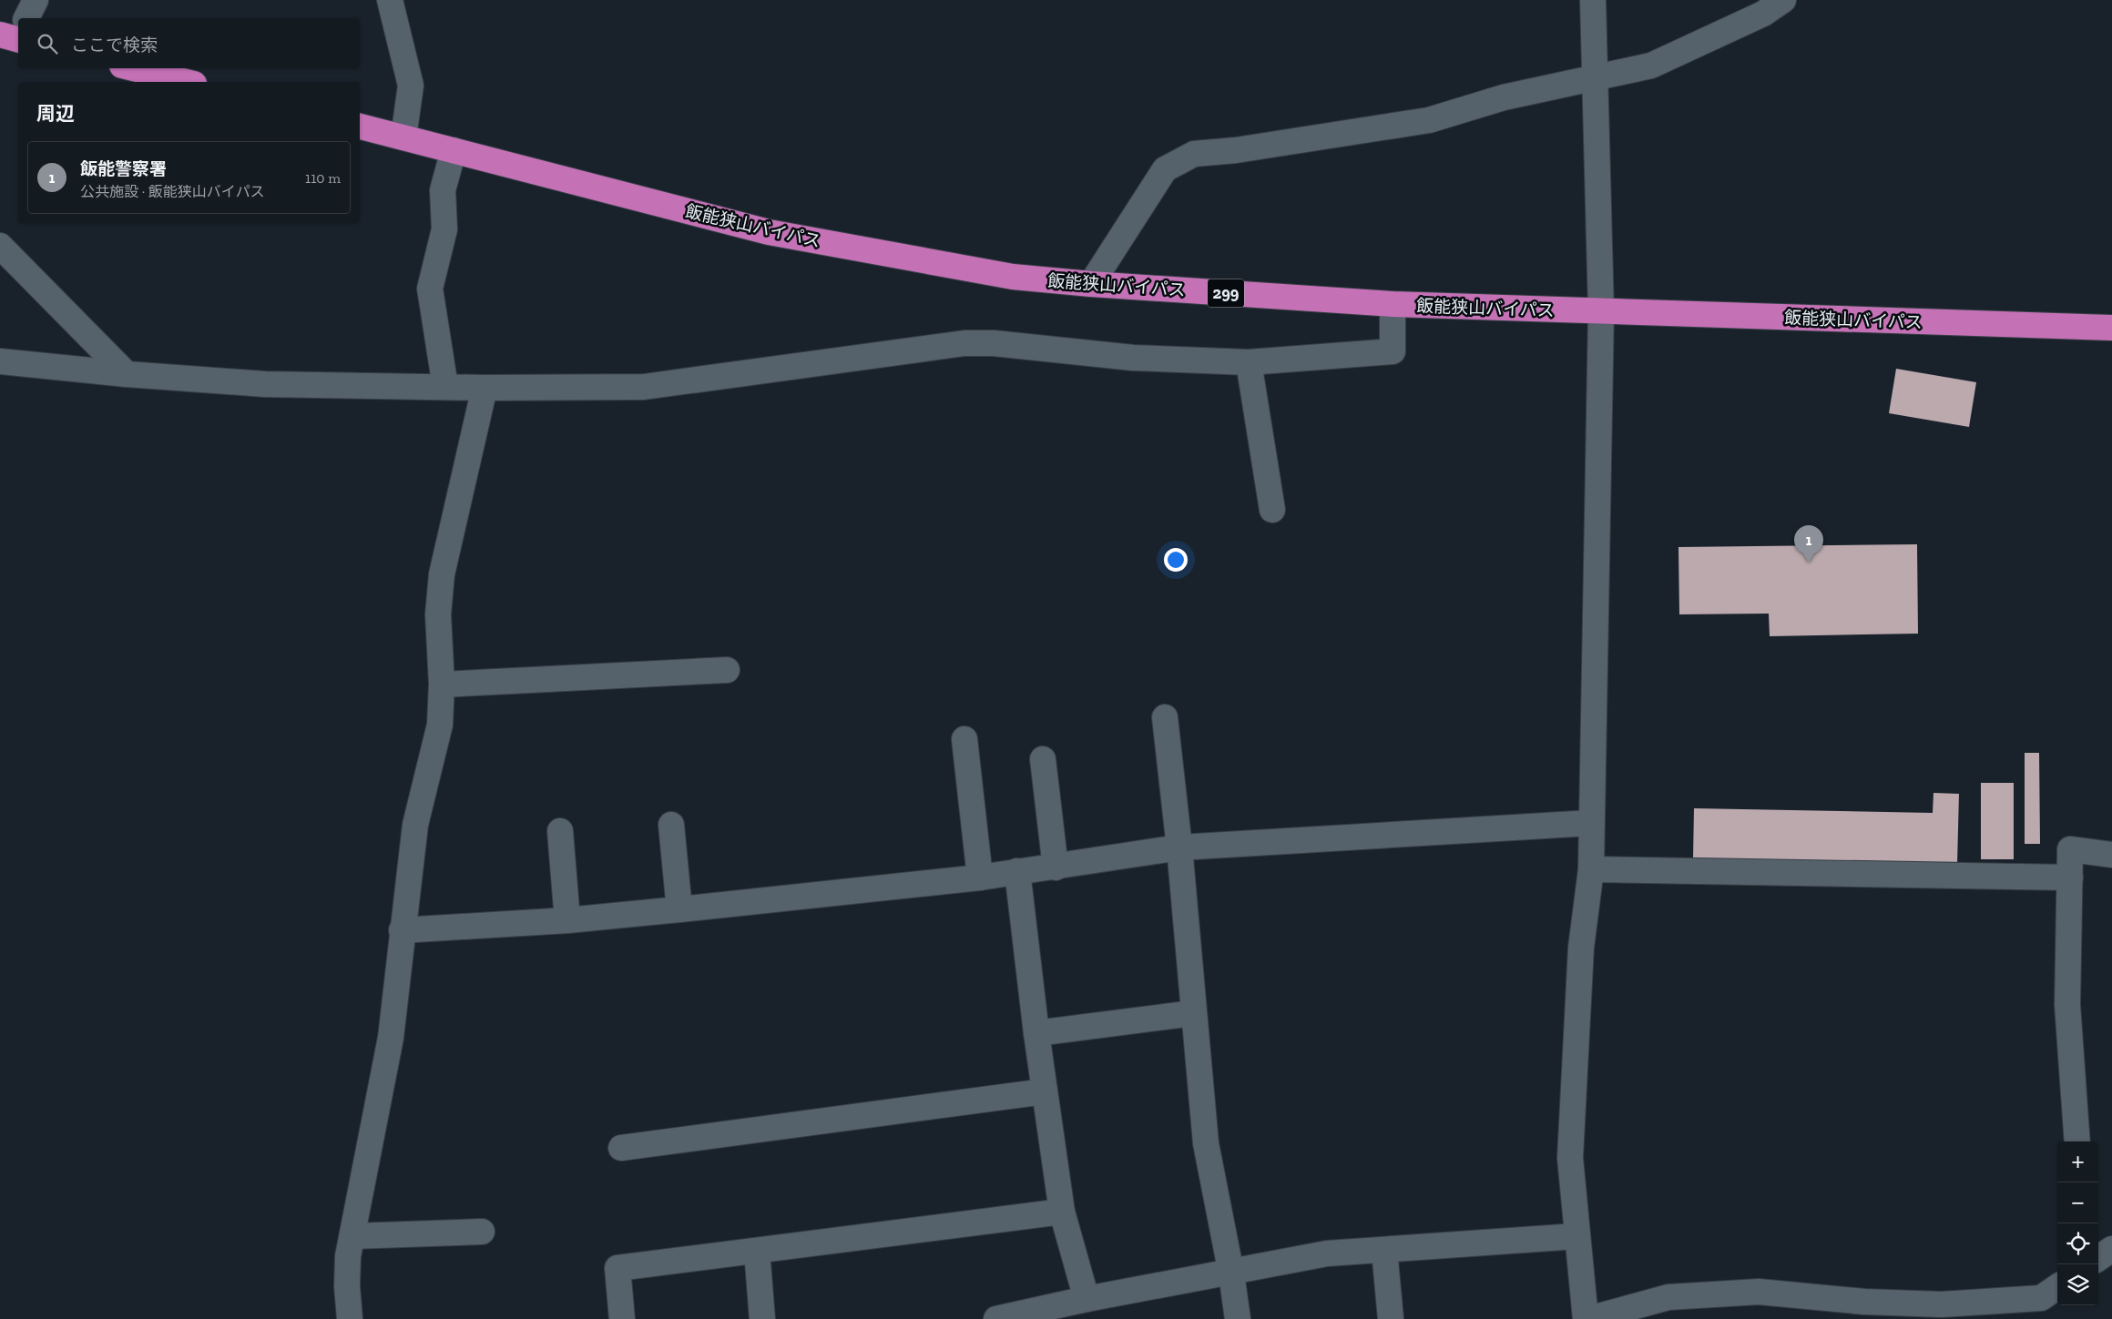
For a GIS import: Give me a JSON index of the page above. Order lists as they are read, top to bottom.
{
  "streets": {
    "highway": ["飯能狭山バイパス", "299"]
  },
  "page": {
    "search": "ここで検索",
    "heading": "周辺",
    "list": [
      {
        "mark": "1",
        "name": "飯能警察署",
        "note": "公共施設 · 飯能狭山バイパス",
        "value": "110 m"
      }
    ],
    "pins": "1",
    "map_buttons": ["+", "−"]
  }
}
